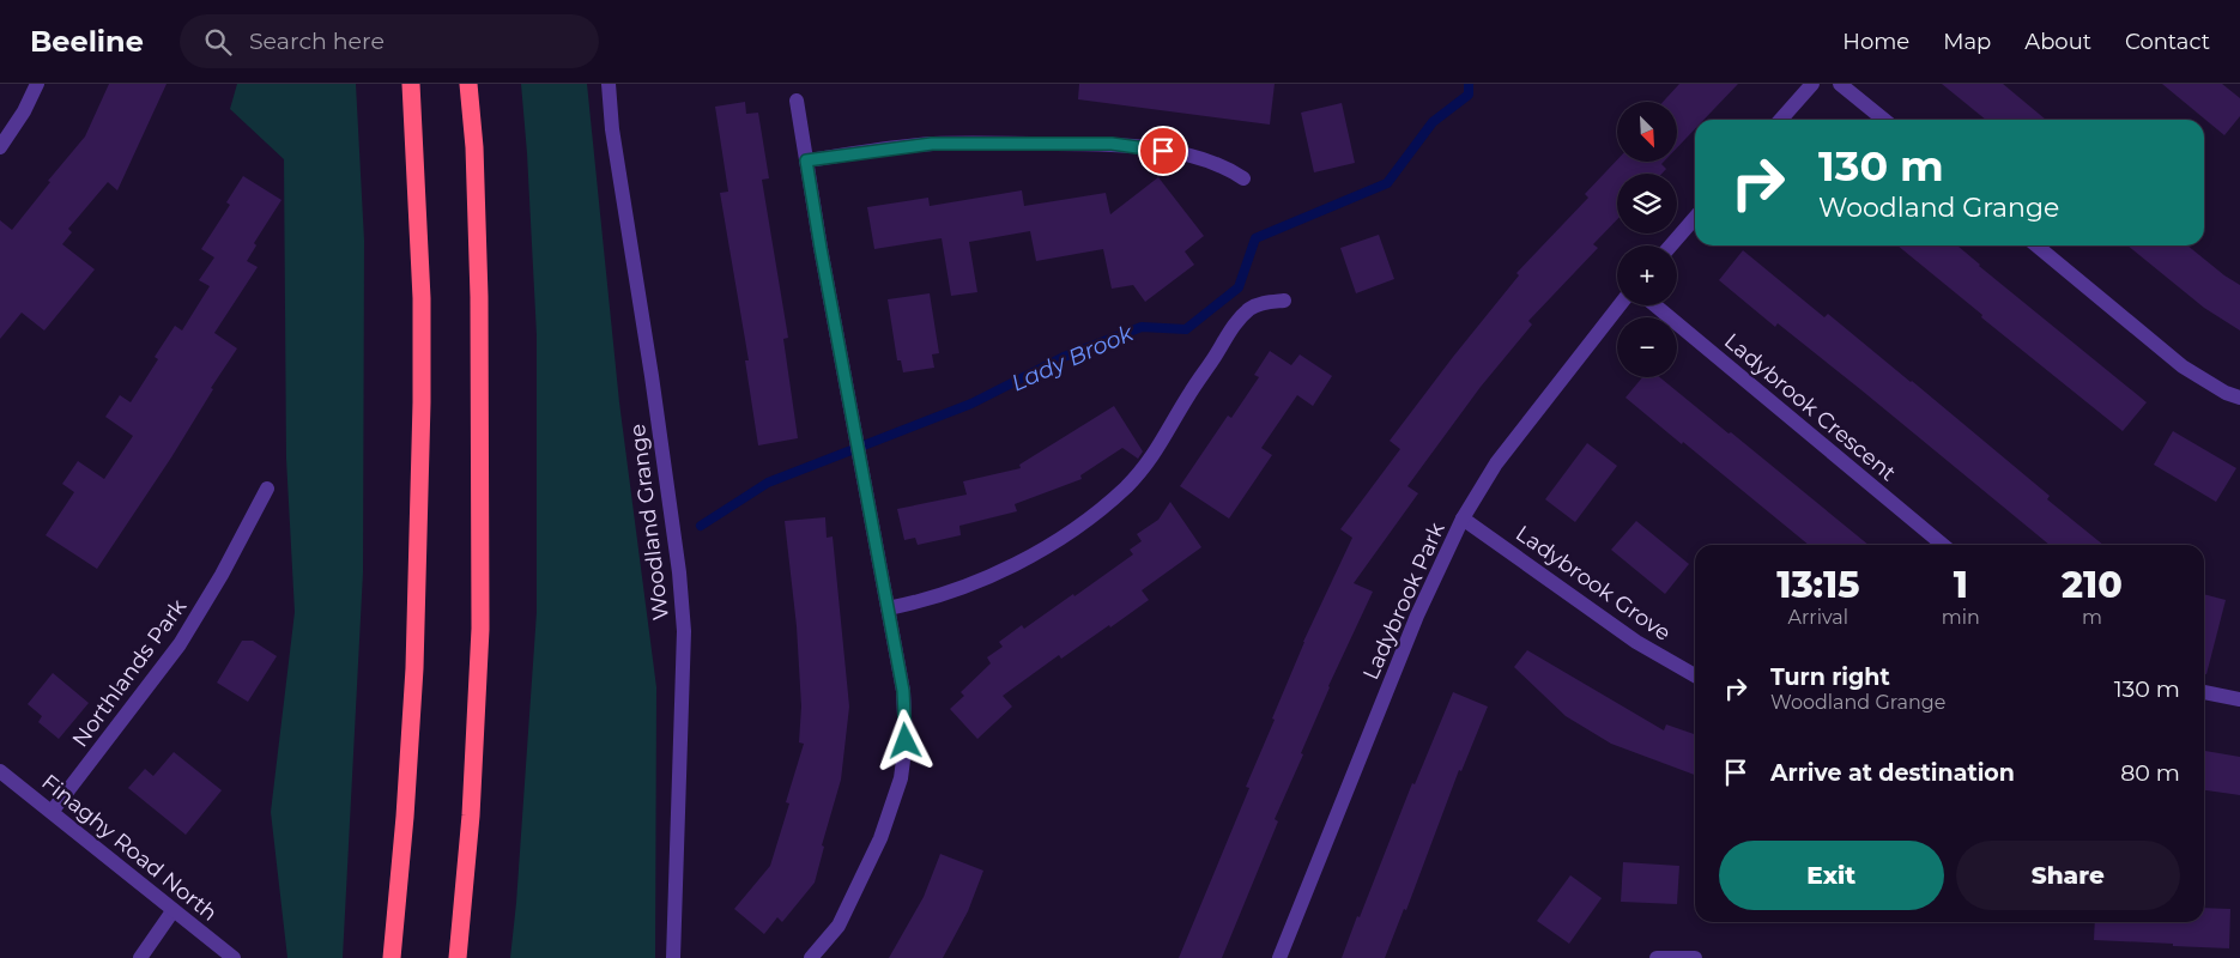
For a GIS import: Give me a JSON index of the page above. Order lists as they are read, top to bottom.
{
  "streets": {
    "street": [
      "Ladybrook Crescent",
      "Woodland Grange",
      "Ladybrook Grove",
      "Ladybrook Park",
      "Northlands Park",
      "Finaghy Road North"
    ]
  },
  "crossings": [
    ["Ladybrook Grove", "Ladybrook Park"],
    ["Northlands Park", "Finaghy Road North"]
  ],
  "water": ["Lady Brook"],
  "north": "bottom right",
  "page": {
    "header": "Beeline",
    "search": "Search here",
    "nav": [
      "Home",
      "Map",
      "About",
      "Contact"
    ],
    "map_buttons": ["+", "−"],
    "turn": ["130 m", "Woodland Grange"],
    "eta": [
      "13:15",
      "Arrival",
      "1",
      "min",
      "210",
      "m"
    ],
    "list": [
      {
        "name": "Turn right",
        "note": "Woodland Grange",
        "value": "130 m"
      },
      {
        "name": "Arrive at destination",
        "value": "80 m"
      }
    ],
    "buttons": ["Exit", "Share"]
  }
}
